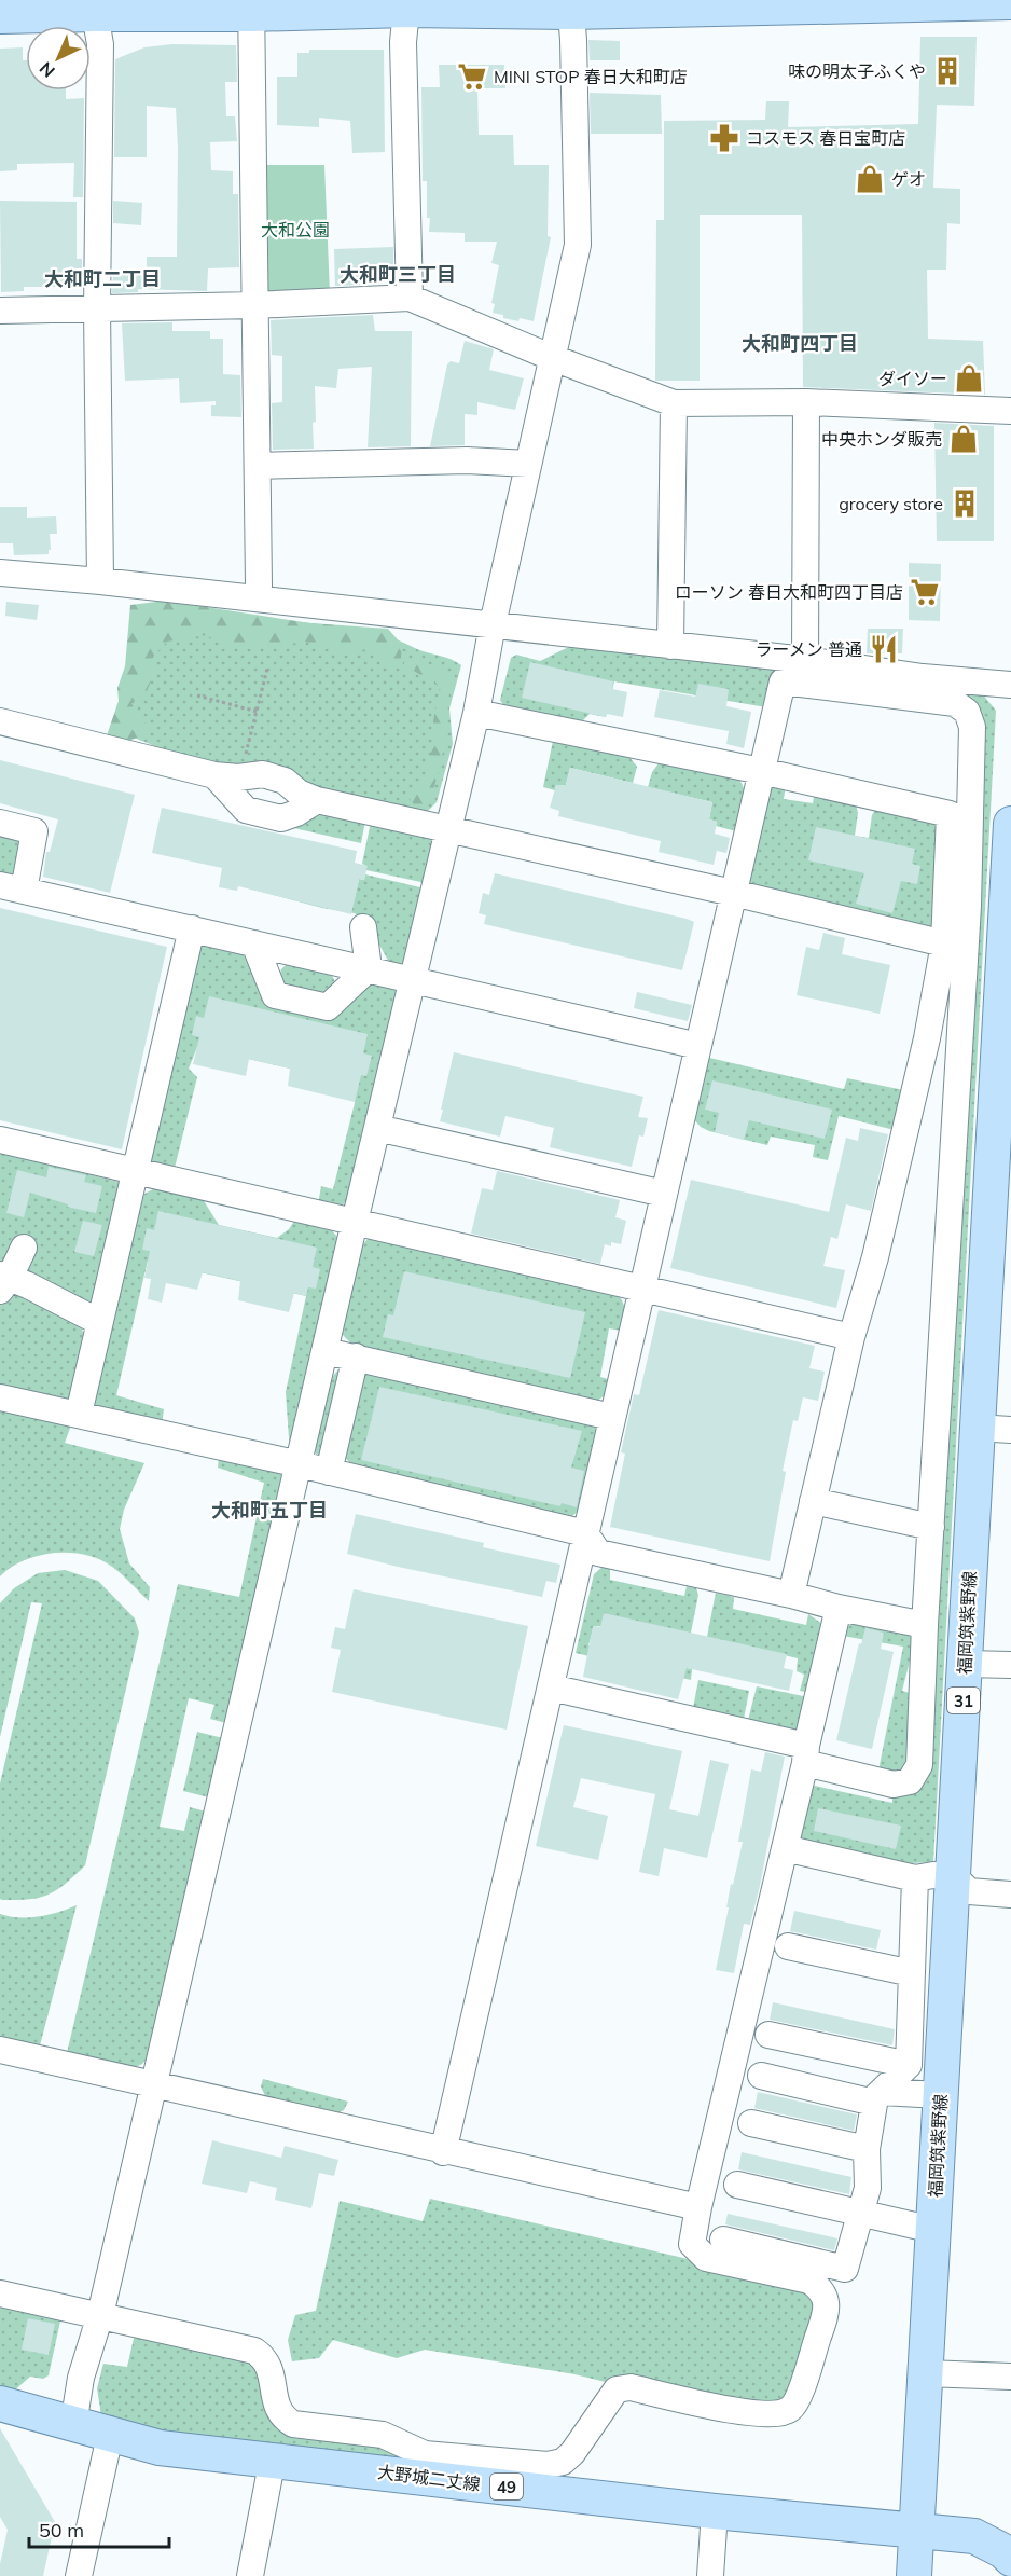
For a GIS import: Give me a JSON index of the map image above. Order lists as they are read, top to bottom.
{
  "streets": {
    "main road": [
      "福岡筑紫野線",
      "31",
      "大野城二丈線",
      "49"
    ]
  },
  "crossings": [
    ["福岡筑紫野線", "大野城二丈線"]
  ],
  "districts": [
    "大和町三丁目",
    "大和町二丁目",
    "大和町四丁目",
    "大和町五丁目"
  ],
  "parks": ["大和公園"],
  "places": {
    "building": ["味の明太子ふくや", "grocery store"],
    "supermarket": ["MINI STOP 春日大和町店", "ローソン 春日大和町四丁目店"],
    "pharmacy": ["コスモス 春日宝町店"],
    "shop": ["ゲオ", "ダイソー", "中央ホンダ販売"],
    "restaurant": ["ラーメン 普通"]
  },
  "scale_bar": "50 m",
  "north": "bottom left"
}
